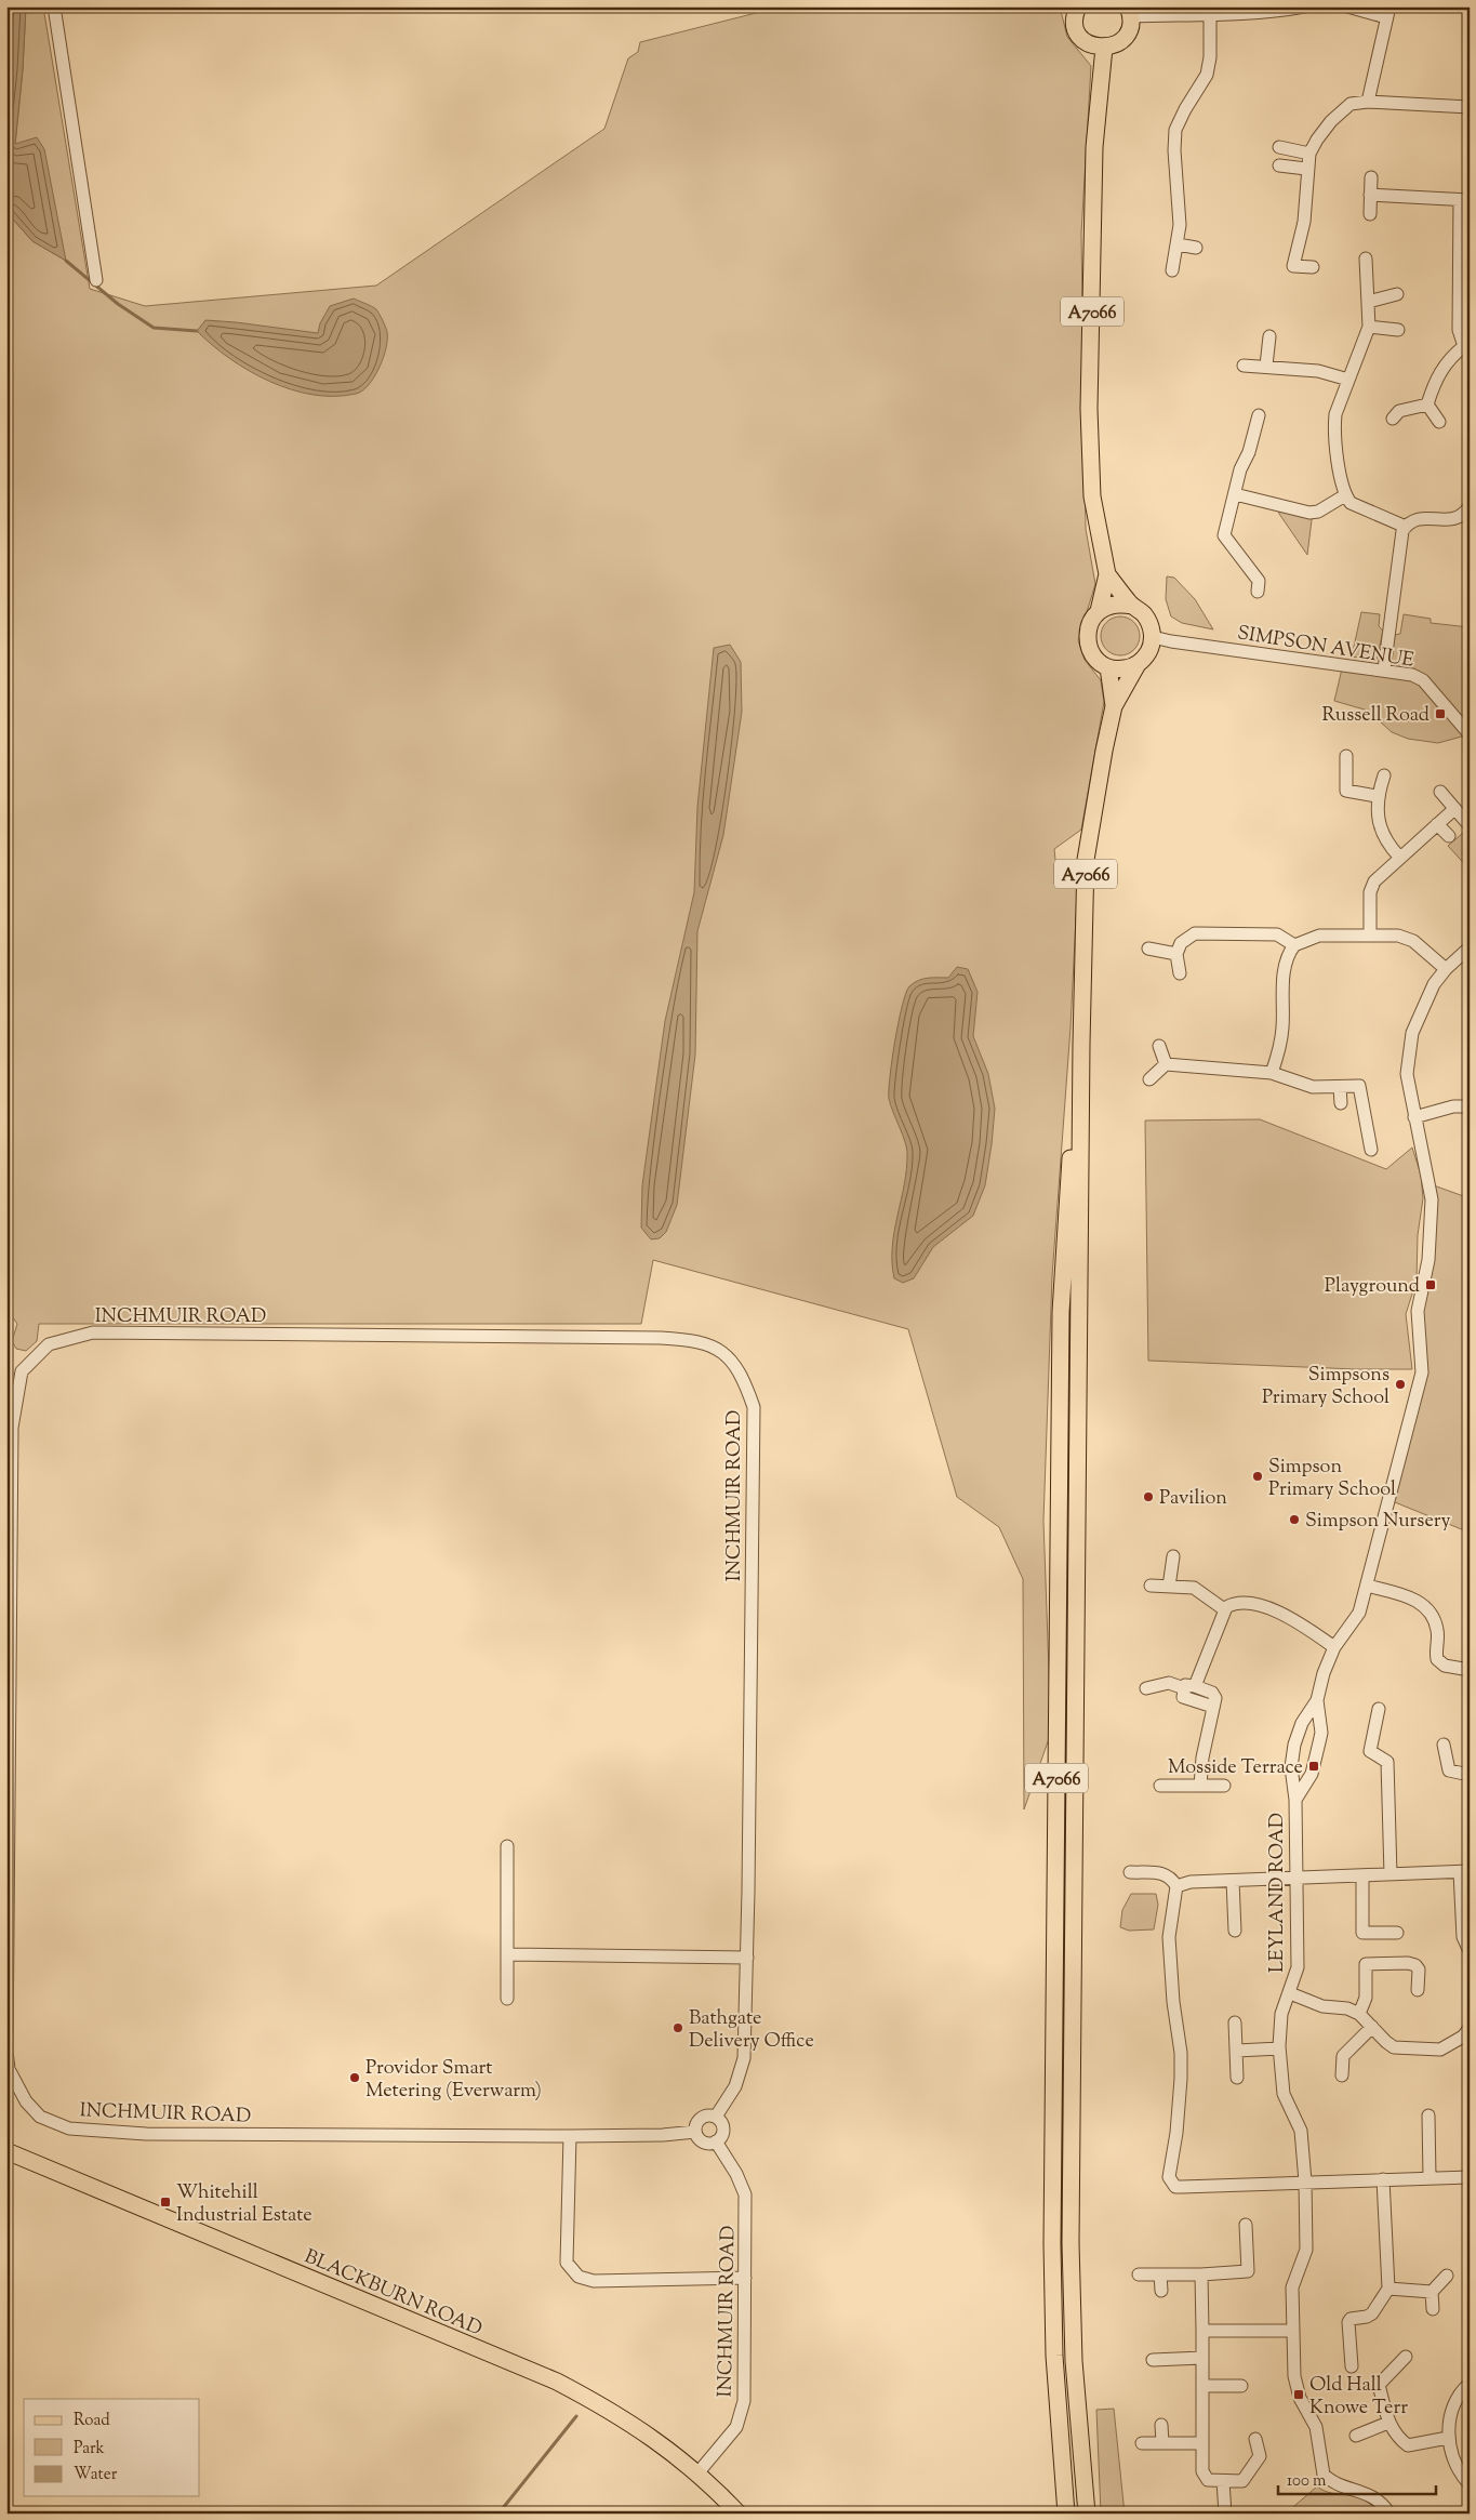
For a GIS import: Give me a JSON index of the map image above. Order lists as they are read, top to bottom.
{
  "streets": {
    "main road": ["A7066", "BLACKBURN ROAD"],
    "street": ["SIMPSON AVENUE", "INCHMUIR ROAD", "LEYLAND ROAD"]
  },
  "crossings": [
    ["A7066", "SIMPSON AVENUE"],
    ["INCHMUIR ROAD", "BLACKBURN ROAD"]
  ],
  "places": {
    "transit": [
      "Russell Road",
      "Playground",
      "Mosside Terrace",
      "Whitehill Industrial Estate",
      "Old Hall Knowe Terr"
    ],
    "other": [
      "Simpsons Primary School",
      "Simpson Primary School",
      "Pavilion",
      "Simpson Nursery",
      "Bathgate Delivery Office",
      "Providor Smart Metering (Everwarm)"
    ]
  },
  "legend": ["Road", "Park", "Water"],
  "scale_bar": "100 m"
}
